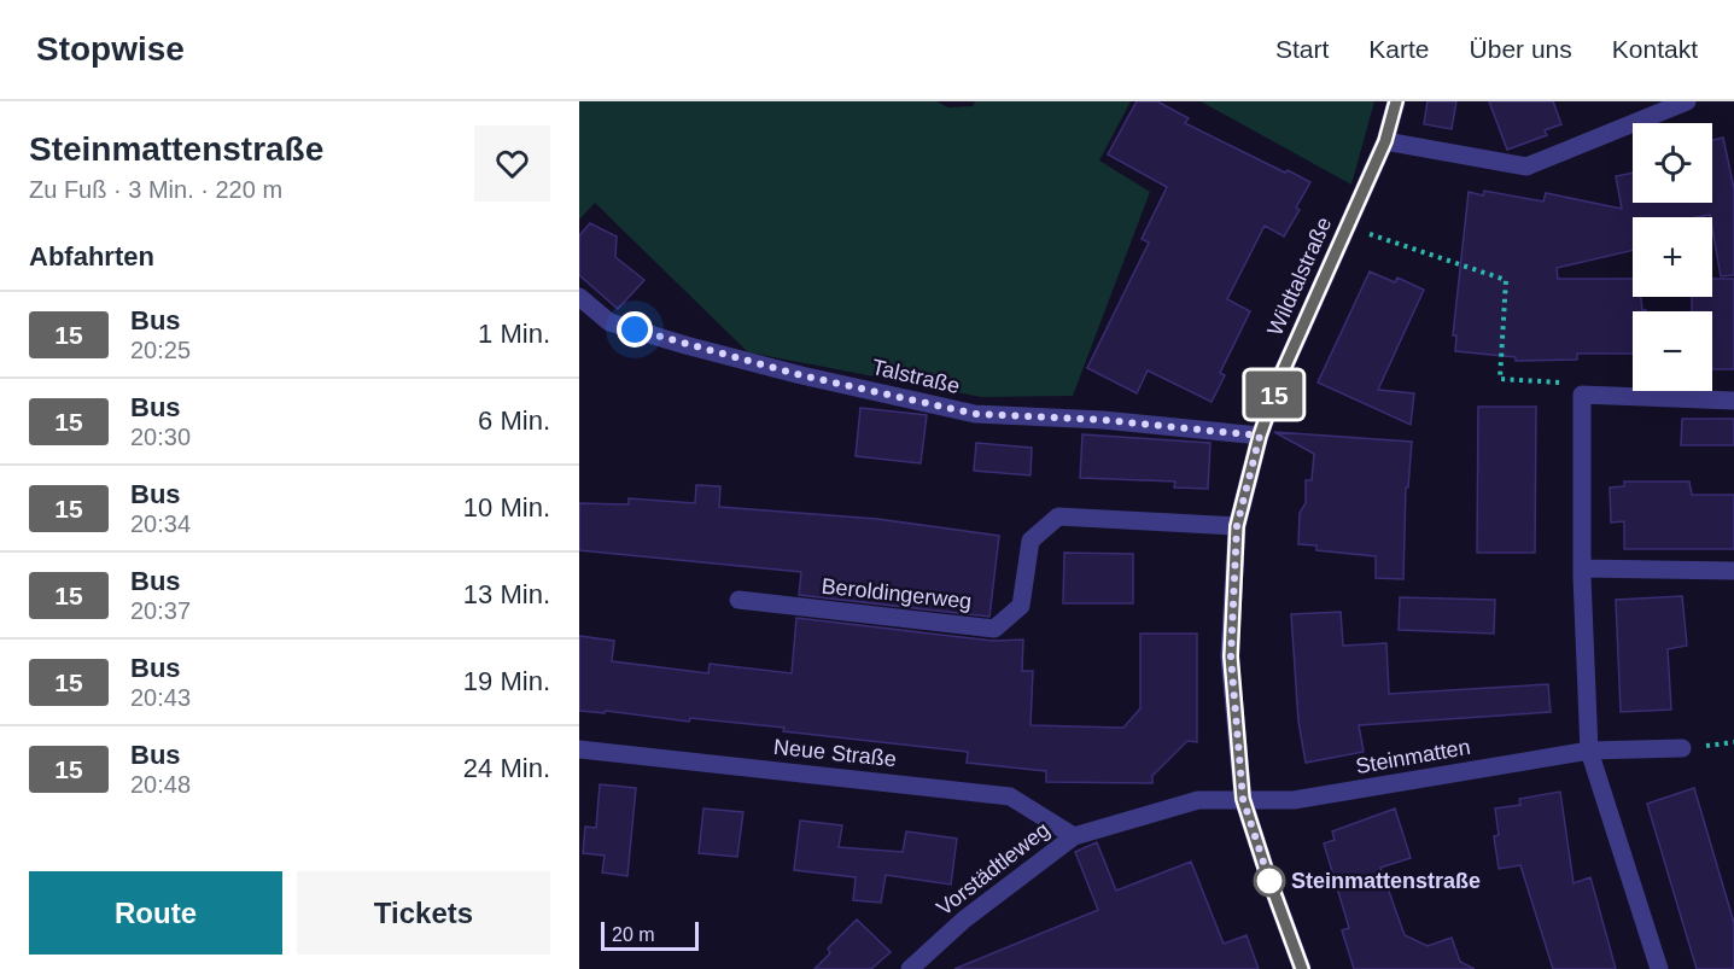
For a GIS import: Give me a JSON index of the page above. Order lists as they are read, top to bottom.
{
  "streets": {
    "street": [
      "Wildtalstraße",
      "Talstraße",
      "Beroldingerweg",
      "Neue Straße",
      "Steinmatten",
      "Vorstädtleweg"
    ]
  },
  "crossings": [
    ["Wildtalstraße", "Talstraße"],
    ["Wildtalstraße", "Beroldingerweg"],
    ["Neue Straße", "Vorstädtleweg"],
    ["Steinmatten", "Vorstädtleweg"]
  ],
  "places": ["Steinmattenstraße"],
  "lines": ["bus line 15"],
  "scale_bar": "20 m",
  "page": {
    "header": "Stopwise",
    "nav": [
      "Start",
      "Karte",
      "Über uns",
      "Kontakt"
    ],
    "heading": [
      ["Steinmattenstraße", "Zu Fuß · 3 Min. · 220 m"],
      "Abfahrten"
    ],
    "on_map": "15",
    "map_buttons": ["+", "−"],
    "list": [
      {
        "mark": "15",
        "name": "Bus",
        "note": "20:25",
        "value": "1 Min."
      },
      {
        "mark": "15",
        "name": "Bus",
        "note": "20:30",
        "value": "6 Min."
      },
      {
        "mark": "15",
        "name": "Bus",
        "note": "20:34",
        "value": "10 Min."
      },
      {
        "mark": "15",
        "name": "Bus",
        "note": "20:37",
        "value": "13 Min."
      },
      {
        "mark": "15",
        "name": "Bus",
        "note": "20:43",
        "value": "19 Min."
      },
      {
        "mark": "15",
        "name": "Bus",
        "note": "20:48",
        "value": "24 Min."
      }
    ],
    "buttons": ["Route", "Tickets"],
    "scale": "20 m"
  }
}
